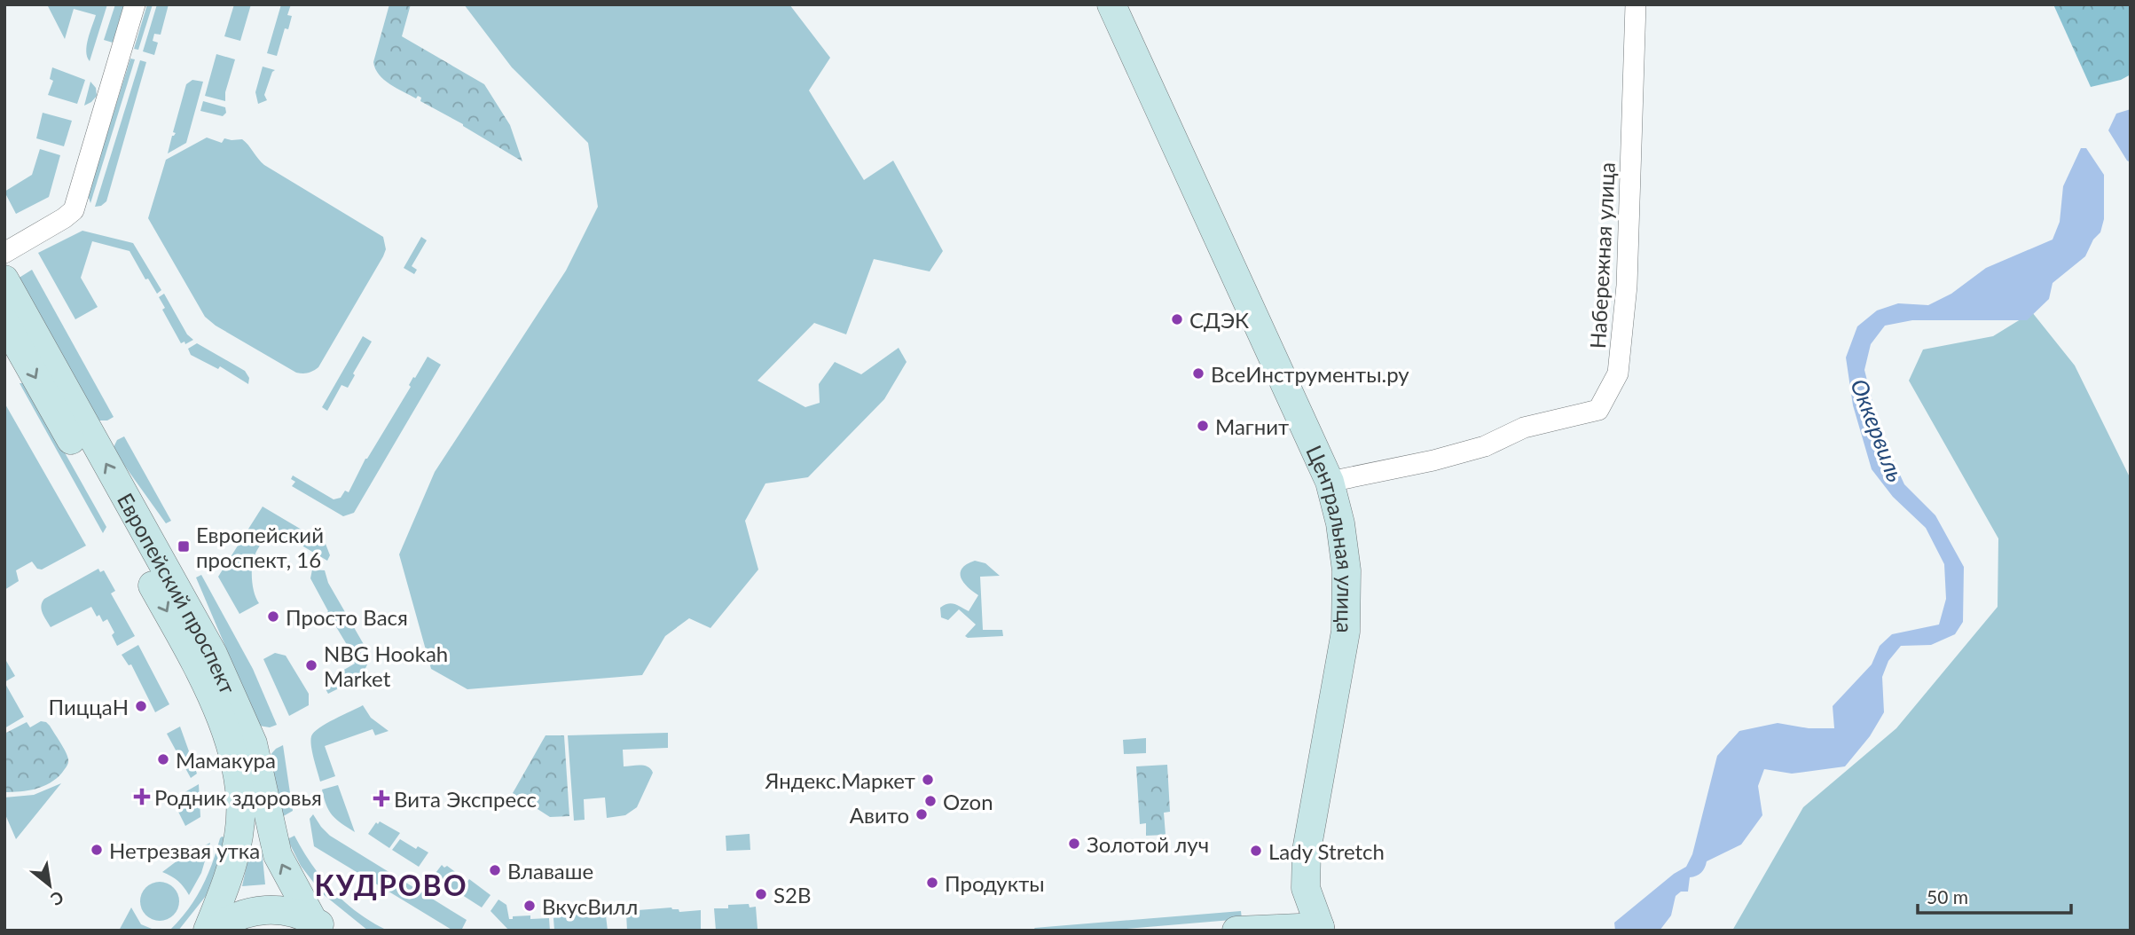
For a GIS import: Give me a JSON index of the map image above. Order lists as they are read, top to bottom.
{
  "streets": {
    "street": ["Набережная улица", "Центральная улица", "Европейский проспект"]
  },
  "crossings": [
    ["Набережная улица", "Центральная улица"]
  ],
  "districts": ["КУДРОВО"],
  "water": ["Оккервиль"],
  "places": {
    "other": [
      "СДЭК",
      "ВсеИнструменты.ру",
      "Магнит",
      "Просто Вася",
      "NBG Hookah Market",
      "ПиццаН",
      "Мамакура",
      "Яндекс.Маркет",
      "Ozon",
      "Авито",
      "Золотой луч",
      "Нетрезвая утка",
      "Lady Stretch",
      "Влаваше",
      "Продукты",
      "S2B",
      "ВкусВилл"
    ],
    "transit": ["Европейский проспект, 16"],
    "health": ["Родник здоровья", "Вита Экспресс"]
  },
  "scale_bar": "50 m",
  "north": "bottom right"
}
